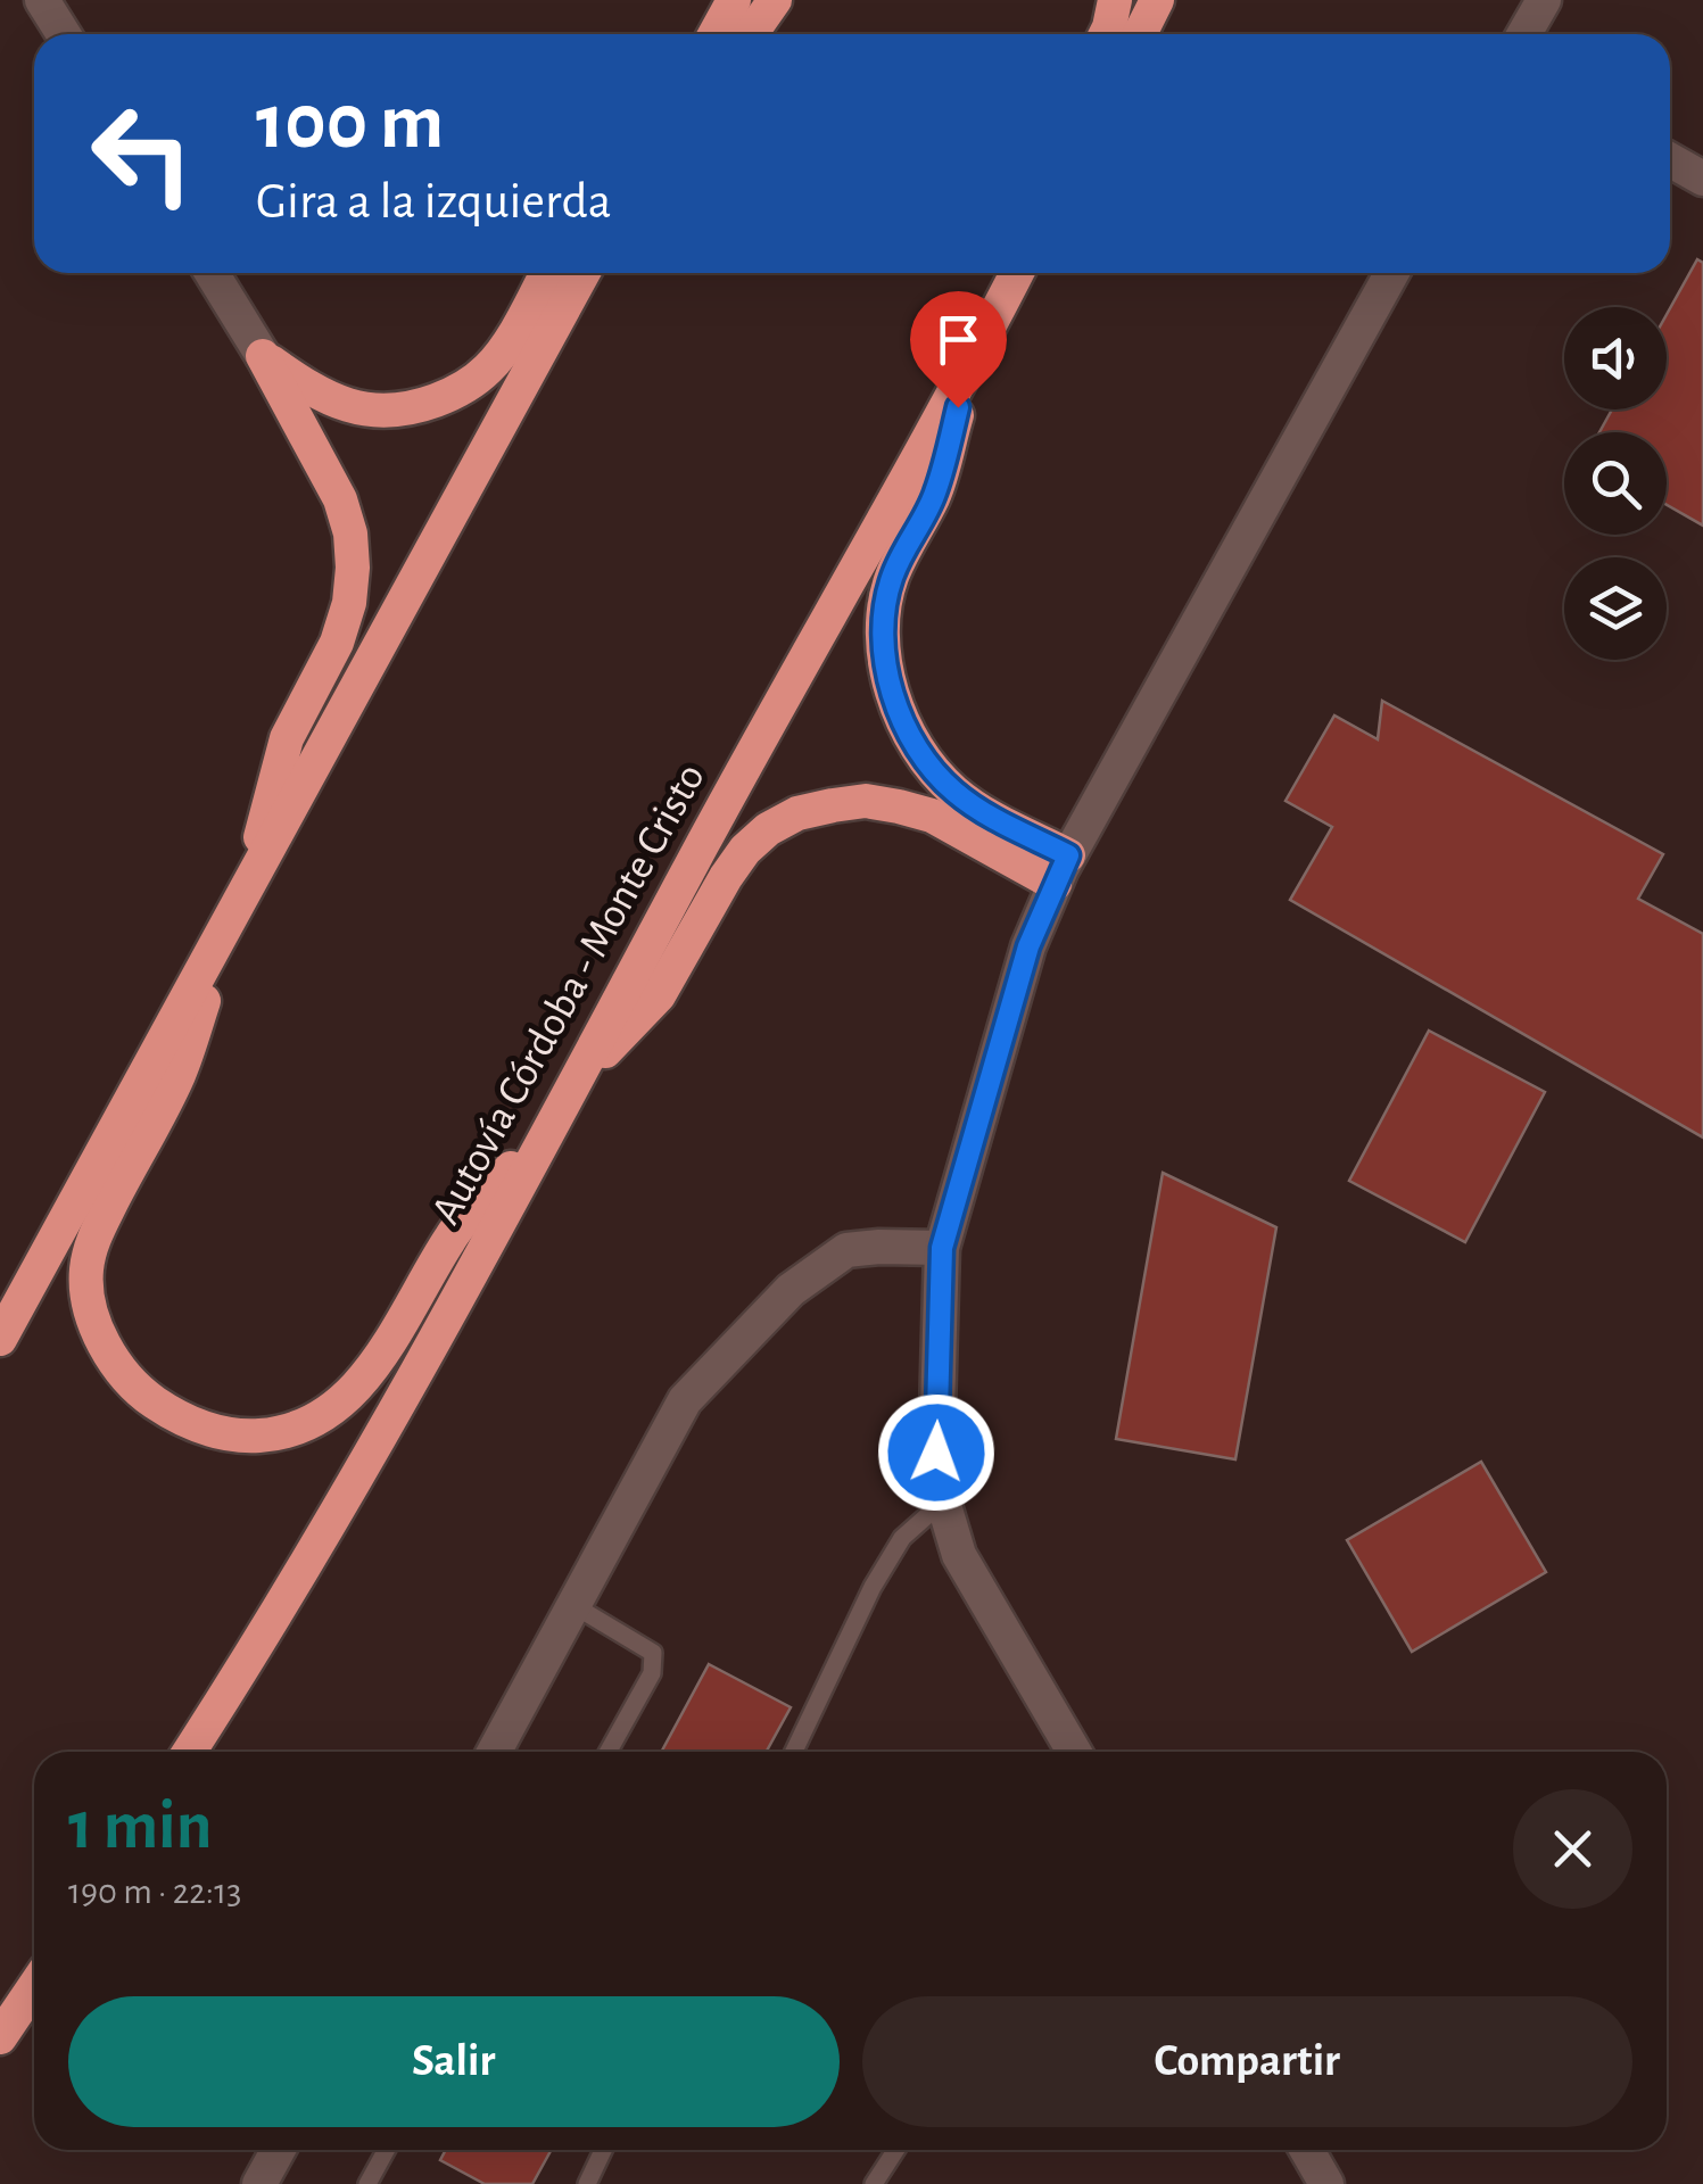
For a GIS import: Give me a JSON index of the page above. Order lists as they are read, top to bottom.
{
  "streets": {
    "highway": ["Autovía Córdoba - Monte Cristo"]
  },
  "page": {
    "turn": ["100 m", "Gira a la izquierda"],
    "heading": ["1 min", "190 m · 22:13"],
    "buttons": ["Salir", "Compartir"]
  }
}
